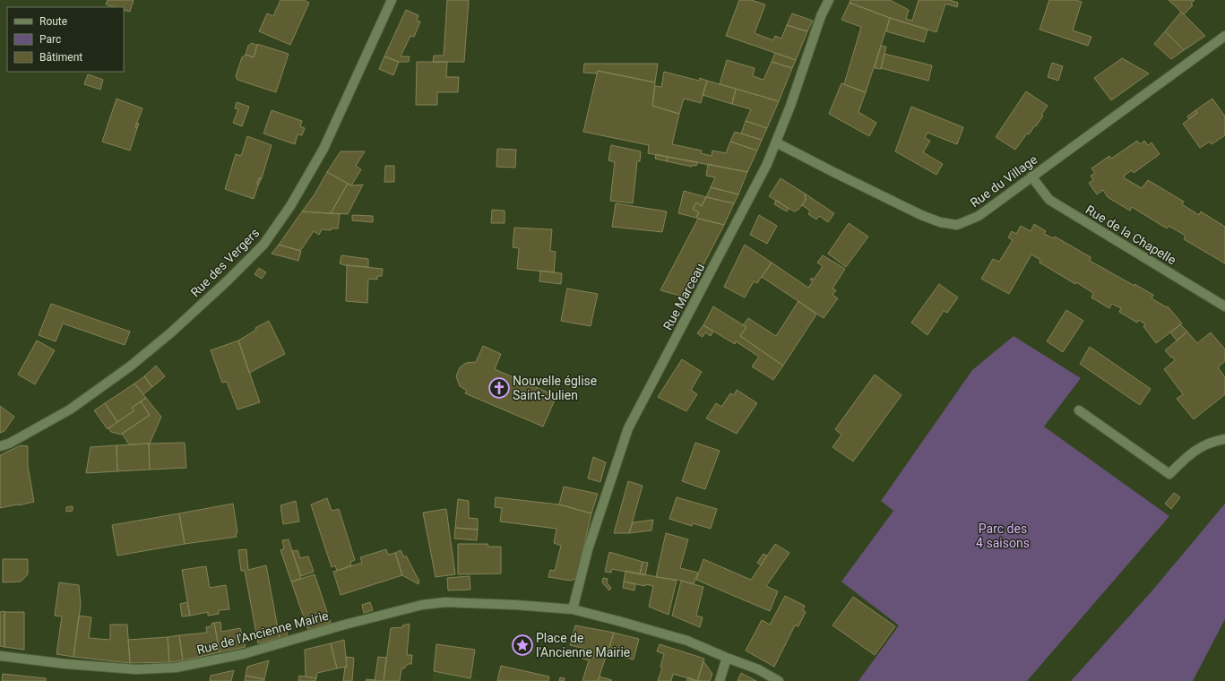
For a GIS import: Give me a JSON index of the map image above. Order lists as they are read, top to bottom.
{
  "streets": {
    "street": [
      "Rue du Village",
      "Rue de la Chapelle",
      "Rue des Vergers",
      "Rue Marceau",
      "Rue de l'Ancienne Mairie"
    ]
  },
  "crossings": [
    ["Rue du Village", "Rue de la Chapelle"],
    ["Rue du Village", "Rue Marceau"],
    ["Rue Marceau", "Rue de l'Ancienne Mairie"]
  ],
  "parks": ["Parc des 4 saisons"],
  "places": {
    "church": ["Nouvelle église Saint-Julien"],
    "place": ["Place de l'Ancienne Mairie"]
  },
  "legend": ["Route", "Parc", "Bâtiment"]
}
